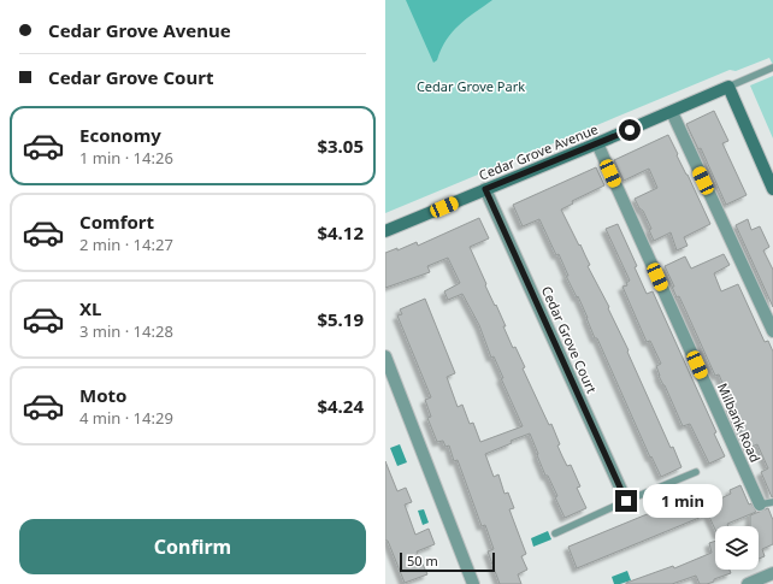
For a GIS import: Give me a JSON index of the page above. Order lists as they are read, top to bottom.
{
  "streets": {
    "street": ["Cedar Grove Avenue", "Cedar Grove Court", "Milbank Road"]
  },
  "crossings": [
    ["Cedar Grove Avenue", "Cedar Grove Court"],
    ["Cedar Grove Avenue", "Milbank Road"]
  ],
  "parks": ["Cedar Grove Park"],
  "scale_bar": "50 m",
  "page": {
    "banner": ["Cedar Grove Avenue", "Cedar Grove Court"],
    "list": [
      {
        "name": "Economy",
        "note": "1 min · 14:26",
        "value": "$3.05"
      },
      {
        "name": "Comfort",
        "note": "2 min · 14:27",
        "value": "$4.12"
      },
      {
        "name": "XL",
        "note": "3 min · 14:28",
        "value": "$5.19"
      },
      {
        "name": "Moto",
        "note": "4 min · 14:29",
        "value": "$4.24"
      }
    ],
    "bubble": "1 min",
    "buttons": "Confirm",
    "scale": "50 m"
  }
}
